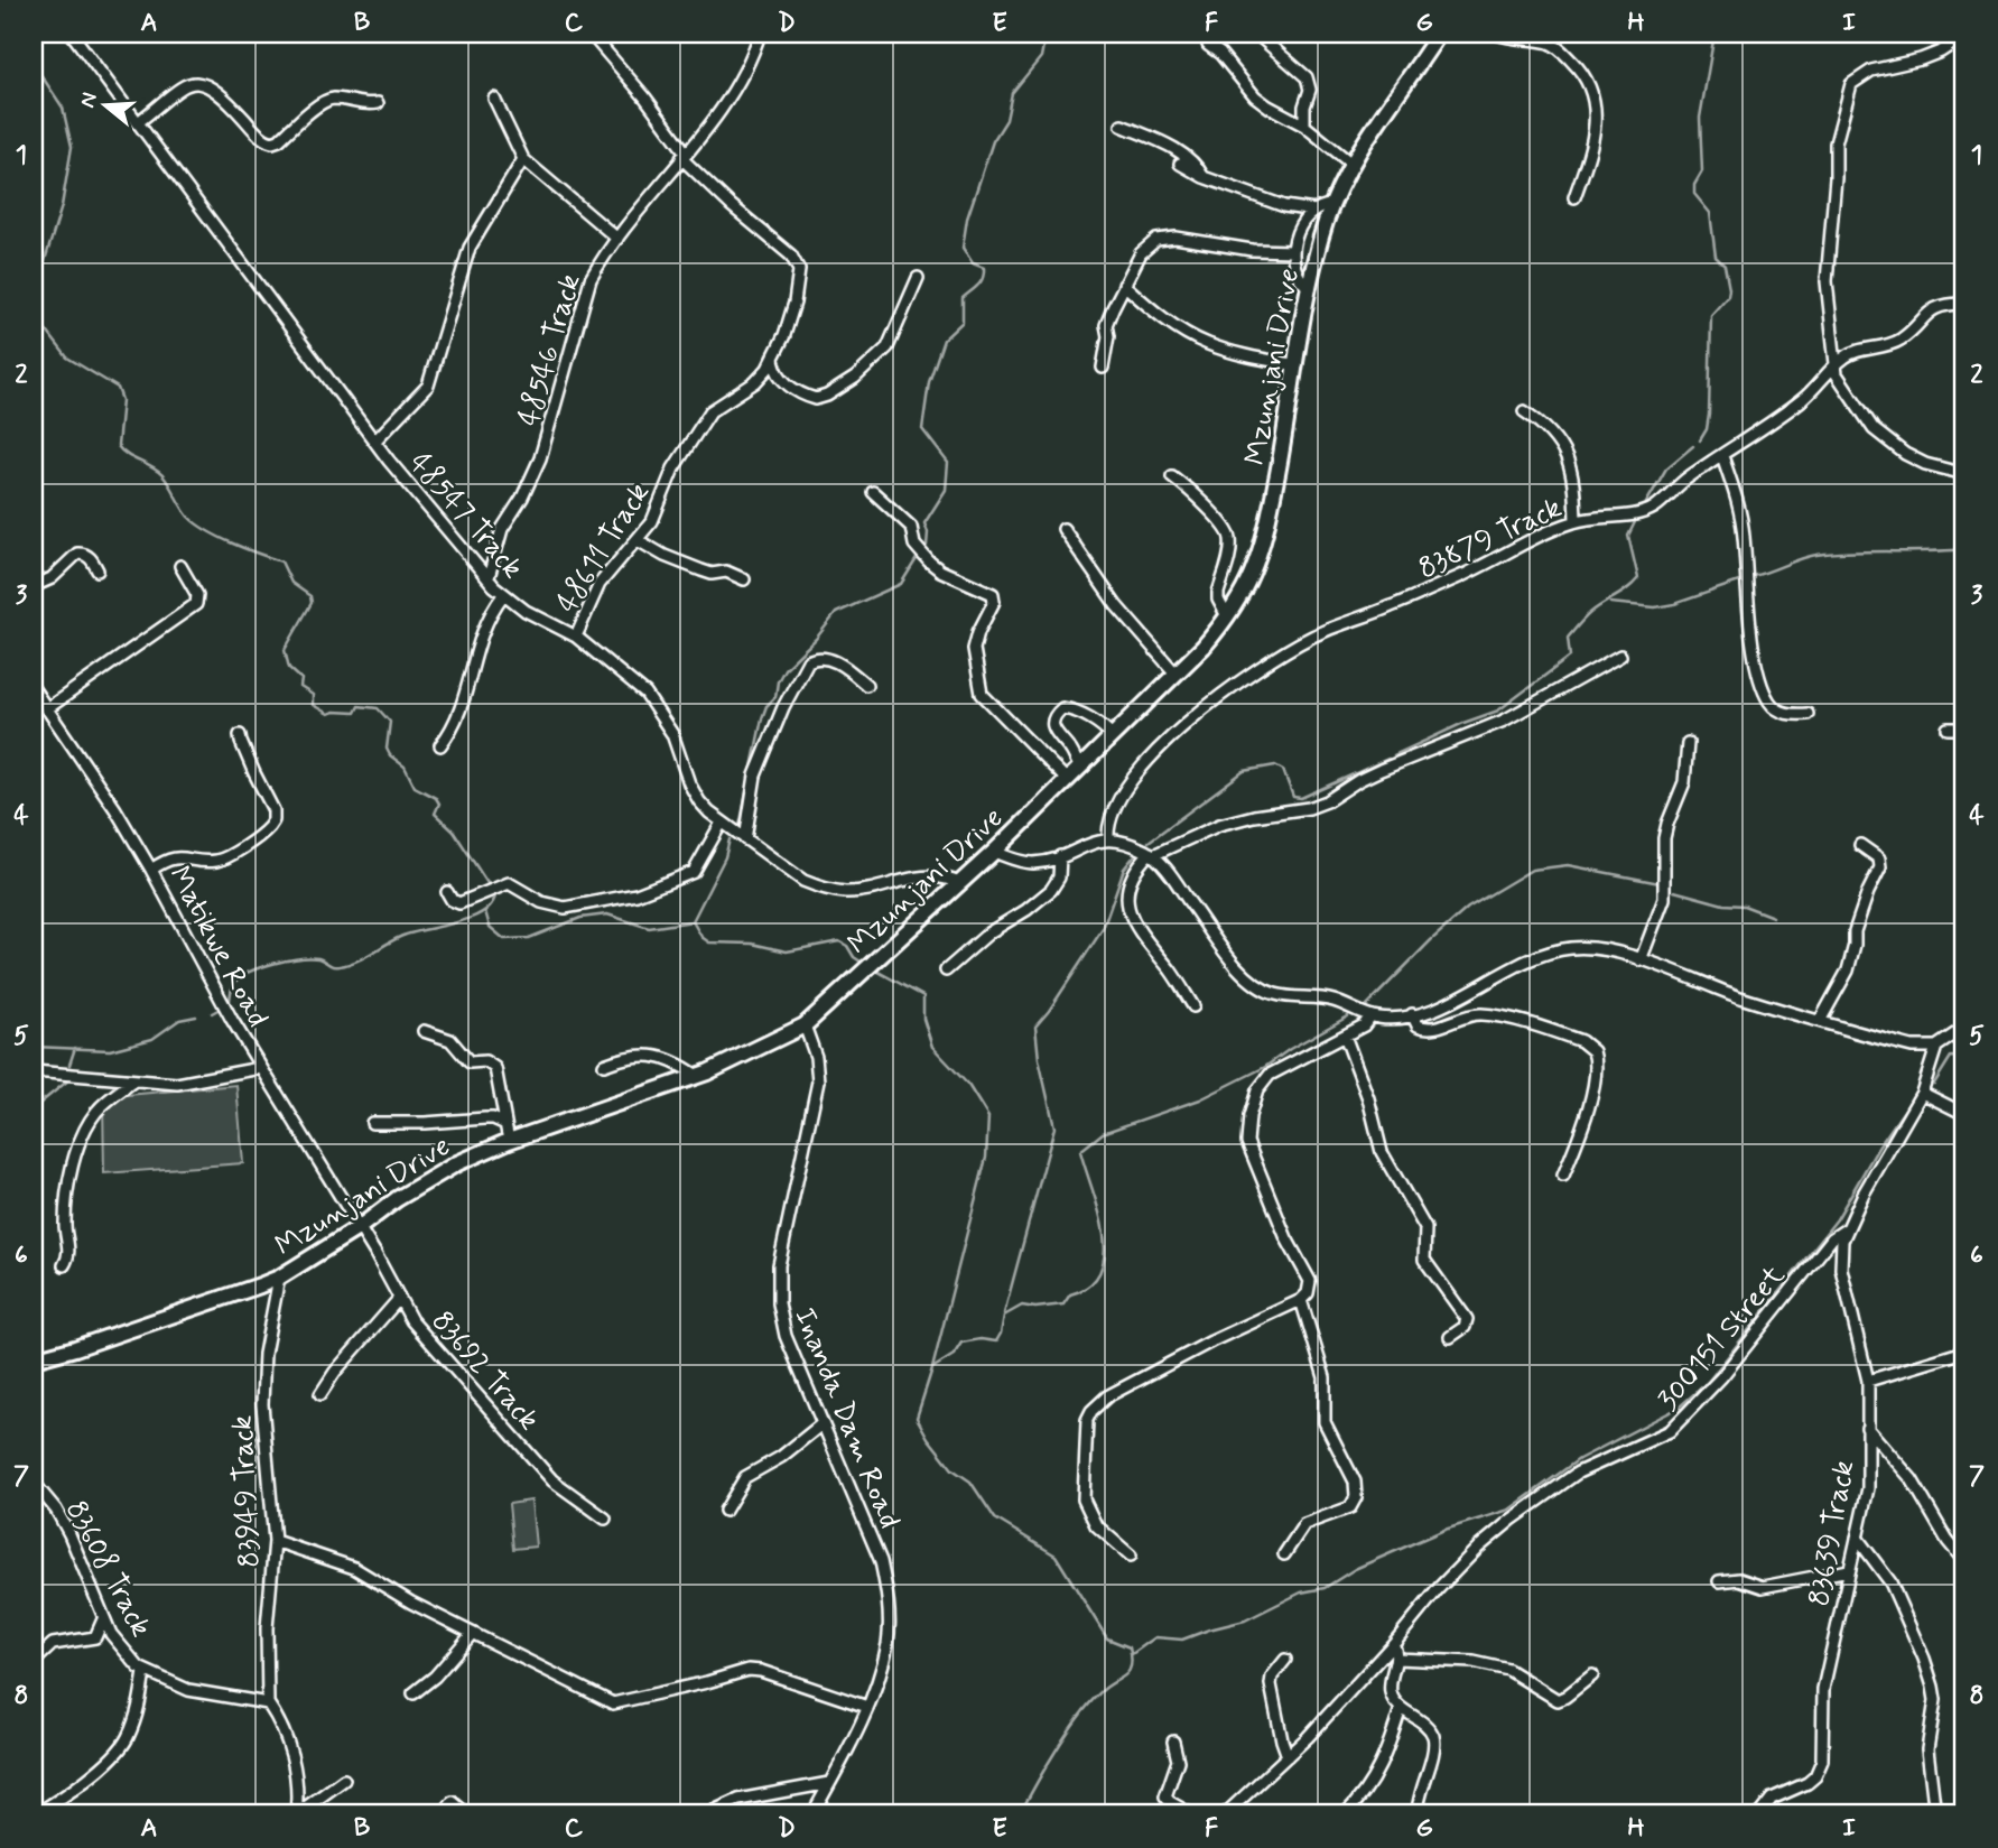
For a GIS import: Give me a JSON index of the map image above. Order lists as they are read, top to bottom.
{
  "streets": {
    "main road": ["Mzunjani Drive"],
    "street": [
      "48546 Track",
      "48547 Track",
      "83879 Track",
      "48611 Track",
      "Matikwe Road",
      "300151 Street",
      "83692 Track",
      "Inanda Dam Road",
      "83949 Track",
      "83639 Track",
      "83608 Track"
    ]
  },
  "crossings": [
    ["48546 Track", "48547 Track"],
    ["48546 Track", "48611 Track"],
    ["Mzunjani Drive", "48547 Track"],
    ["Mzunjani Drive", "Matikwe Road"],
    ["Mzunjani Drive", "83692 Track"],
    ["Mzunjani Drive", "Inanda Dam Road"],
    ["Mzunjani Drive", "83949 Track"],
    ["48547 Track", "48611 Track"],
    ["Matikwe Road", "83692 Track"],
    ["300151 Street", "83639 Track"]
  ],
  "north": "left",
  "grid": {
    "columns": [
      "A",
      "B",
      "C",
      "D",
      "E",
      "F",
      "G",
      "H",
      "I"
    ],
    "rows": [
      "1",
      "2",
      "3",
      "4",
      "5",
      "6",
      "7",
      "8"
    ]
  }
}
